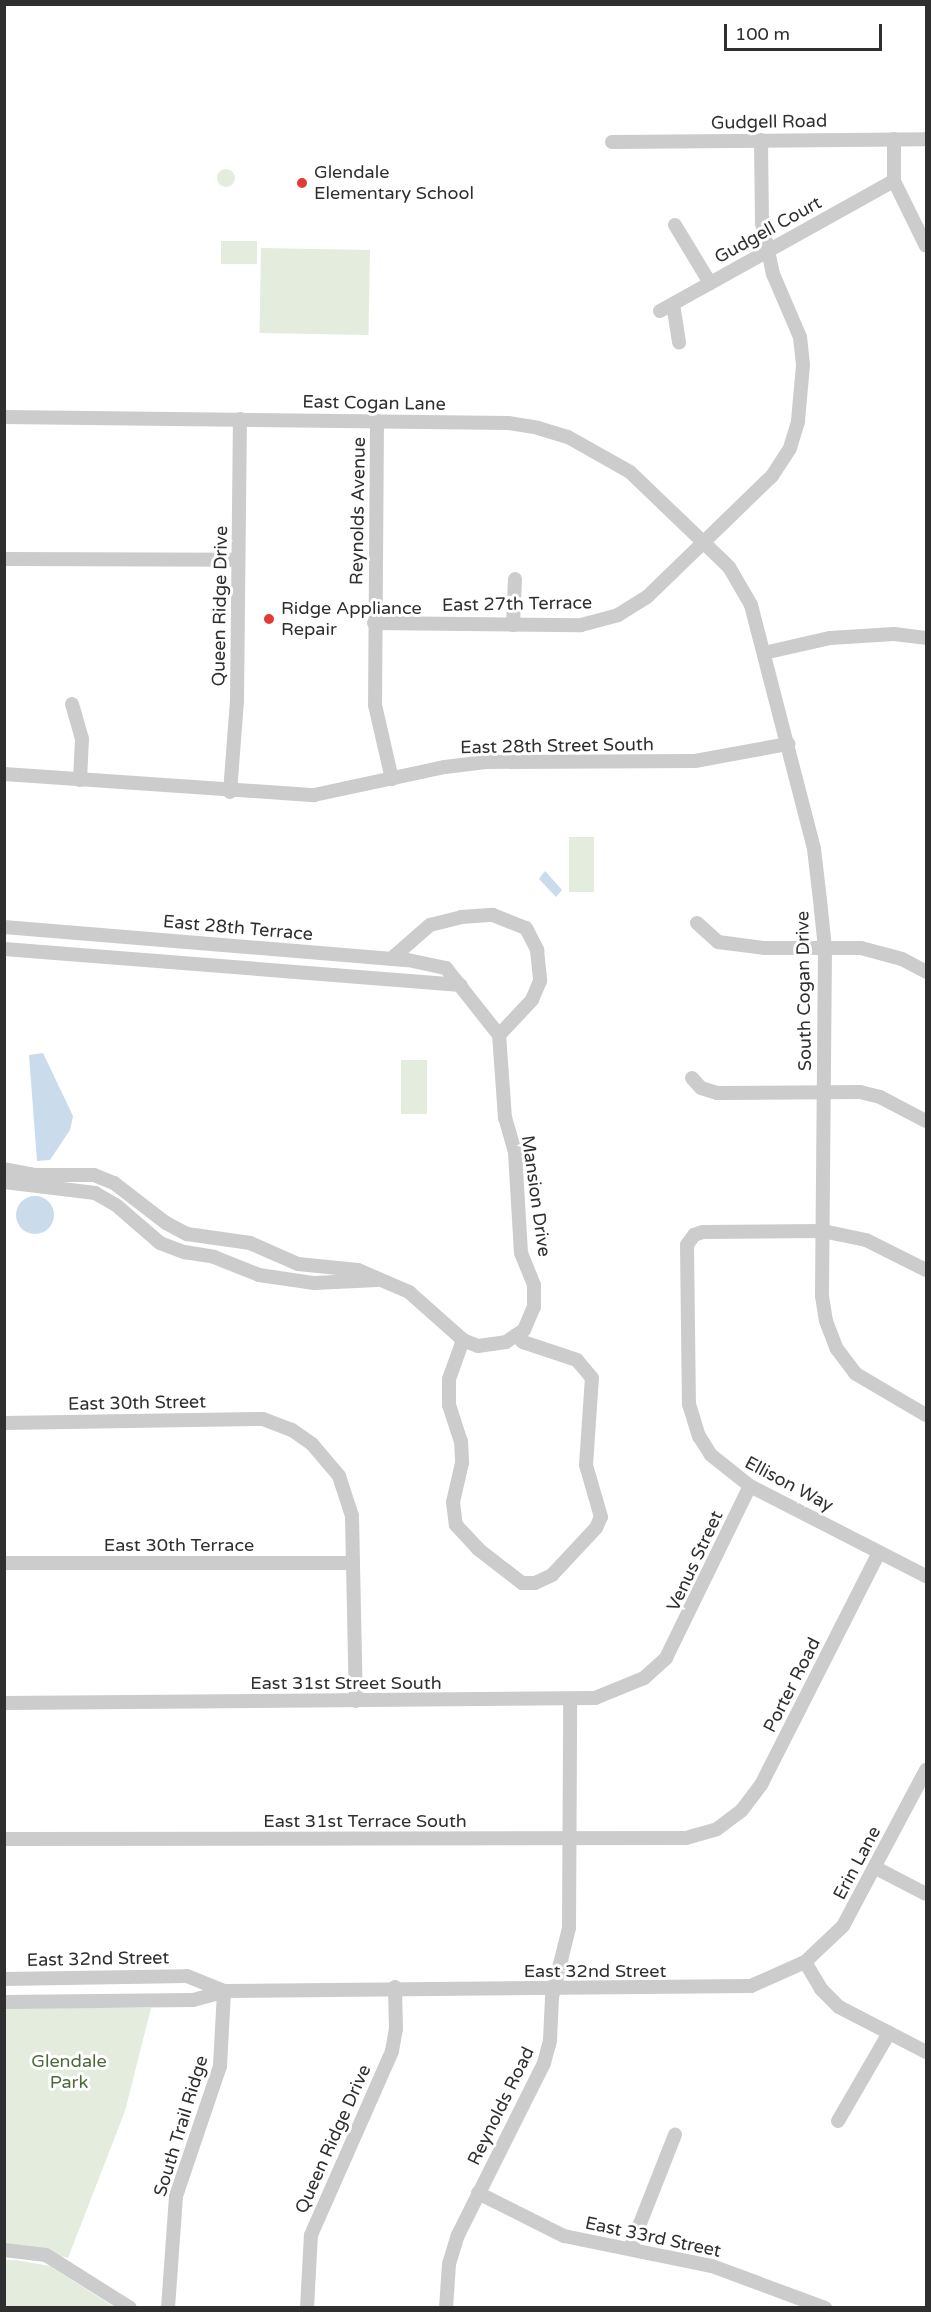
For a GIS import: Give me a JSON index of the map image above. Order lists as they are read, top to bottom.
{
  "streets": {
    "street": [
      "Gudgell Road",
      "Gudgell Court",
      "East Cogan Lane",
      "Reynolds Avenue",
      "East 27th Terrace",
      "Queen Ridge Drive",
      "East 28th Street South",
      "East 28th Terrace",
      "South Cogan Drive",
      "Mansion Drive",
      "East 30th Street",
      "Ellison Way",
      "East 30th Terrace",
      "Venus Street",
      "East 31st Street South",
      "Porter Road",
      "East 31st Terrace South",
      "Erin Lane",
      "East 32nd Street",
      "Reynolds Road",
      "South Trail Ridge",
      "East 33rd Street"
    ]
  },
  "crossings": [
    ["Gudgell Road", "East 27th Terrace"],
    ["Gudgell Court", "East 27th Terrace"],
    ["East Cogan Lane", "Reynolds Avenue"],
    ["East Cogan Lane", "East 27th Terrace"],
    ["East Cogan Lane", "Queen Ridge Drive"],
    ["East Cogan Lane", "South Cogan Drive"],
    ["Reynolds Avenue", "East 27th Terrace"],
    ["Reynolds Avenue", "East 28th Street South"],
    ["East 27th Terrace", "South Cogan Drive"],
    ["Queen Ridge Drive", "East 28th Street South"],
    ["Queen Ridge Drive", "East 32nd Street"],
    ["East 28th Street South", "South Cogan Drive"],
    ["East 28th Terrace", "Mansion Drive"],
    ["South Cogan Drive", "Ellison Way"],
    ["East 30th Street", "East 30th Terrace"],
    ["Ellison Way", "Venus Street"],
    ["Ellison Way", "Porter Road"],
    ["Venus Street", "East 31st Street South"],
    ["East 31st Street South", "Reynolds Road"],
    ["Porter Road", "East 31st Terrace South"],
    ["East 31st Terrace South", "Reynolds Road"],
    ["Erin Lane", "East 32nd Street"],
    ["East 32nd Street", "Reynolds Road"],
    ["East 32nd Street", "South Trail Ridge"],
    ["Reynolds Road", "East 33rd Street"]
  ],
  "parks": ["Glendale Park"],
  "places": ["Glendale Elementary School", "Ridge Appliance Repair"],
  "scale_bar": "100 m"
}
